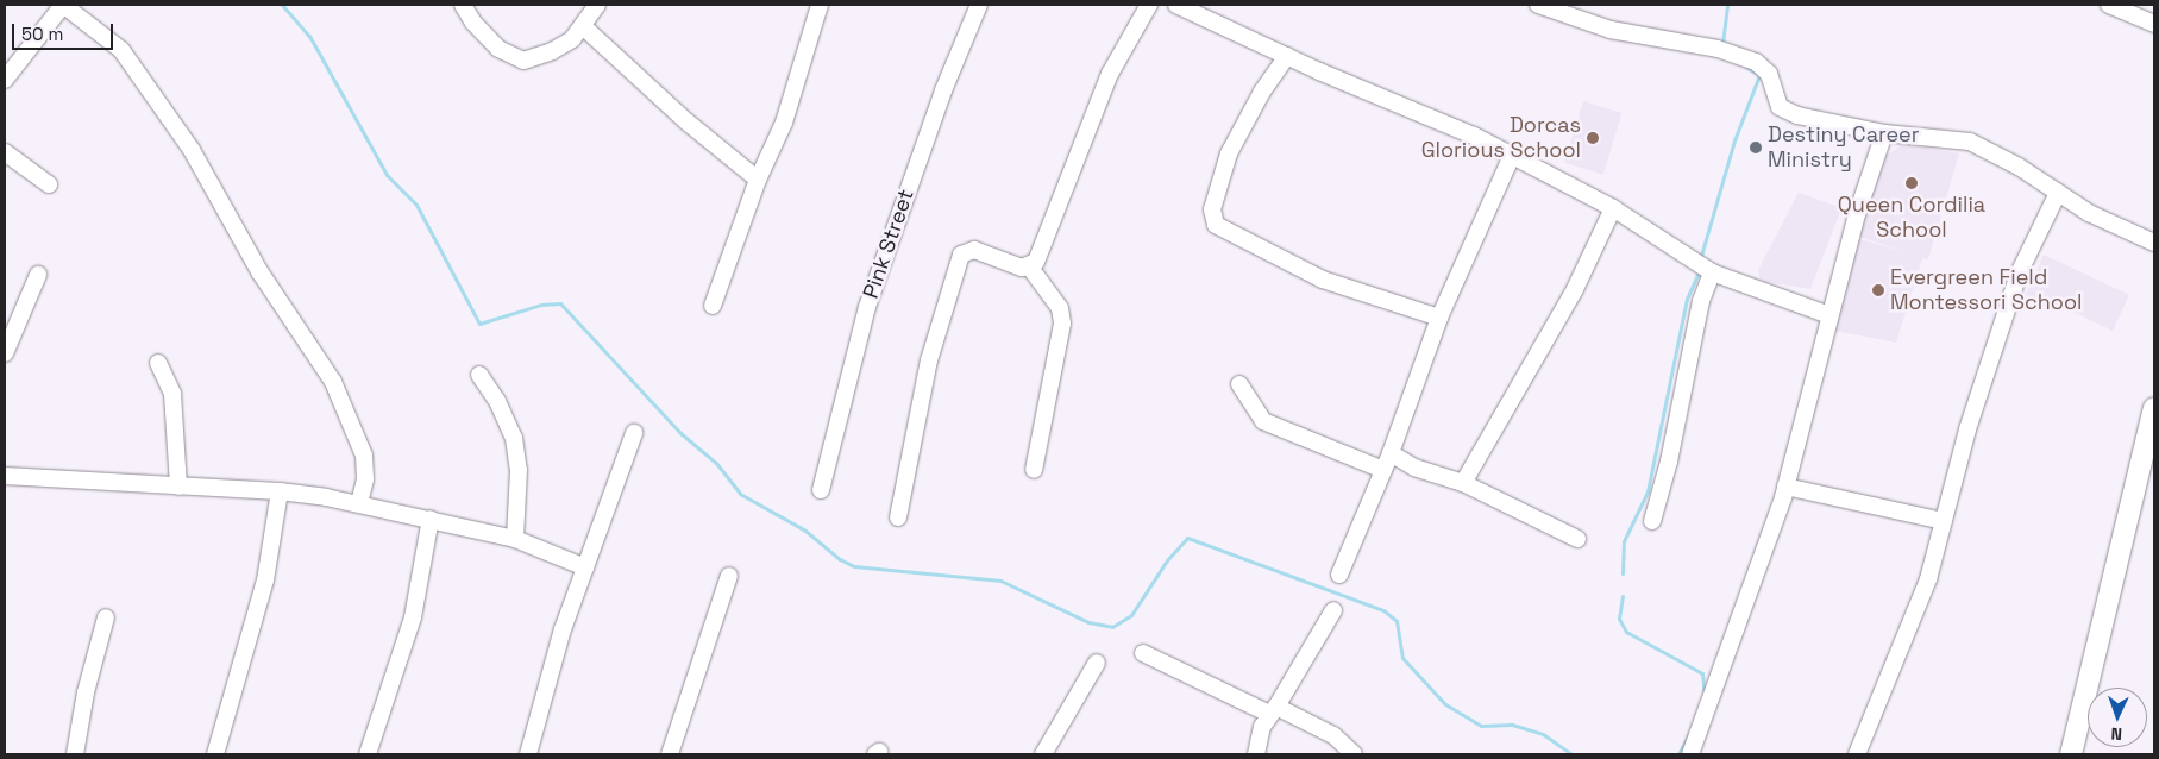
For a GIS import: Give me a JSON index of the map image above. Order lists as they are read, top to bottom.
{
  "streets": {
    "street": ["Pink Street"]
  },
  "places": [
    "Dorcas Glorious School",
    "Destiny Career Ministry",
    "Queen Cordilia School",
    "Evergreen Field Montessori School"
  ],
  "scale_bar": "50 m",
  "north": "bottom"
}
